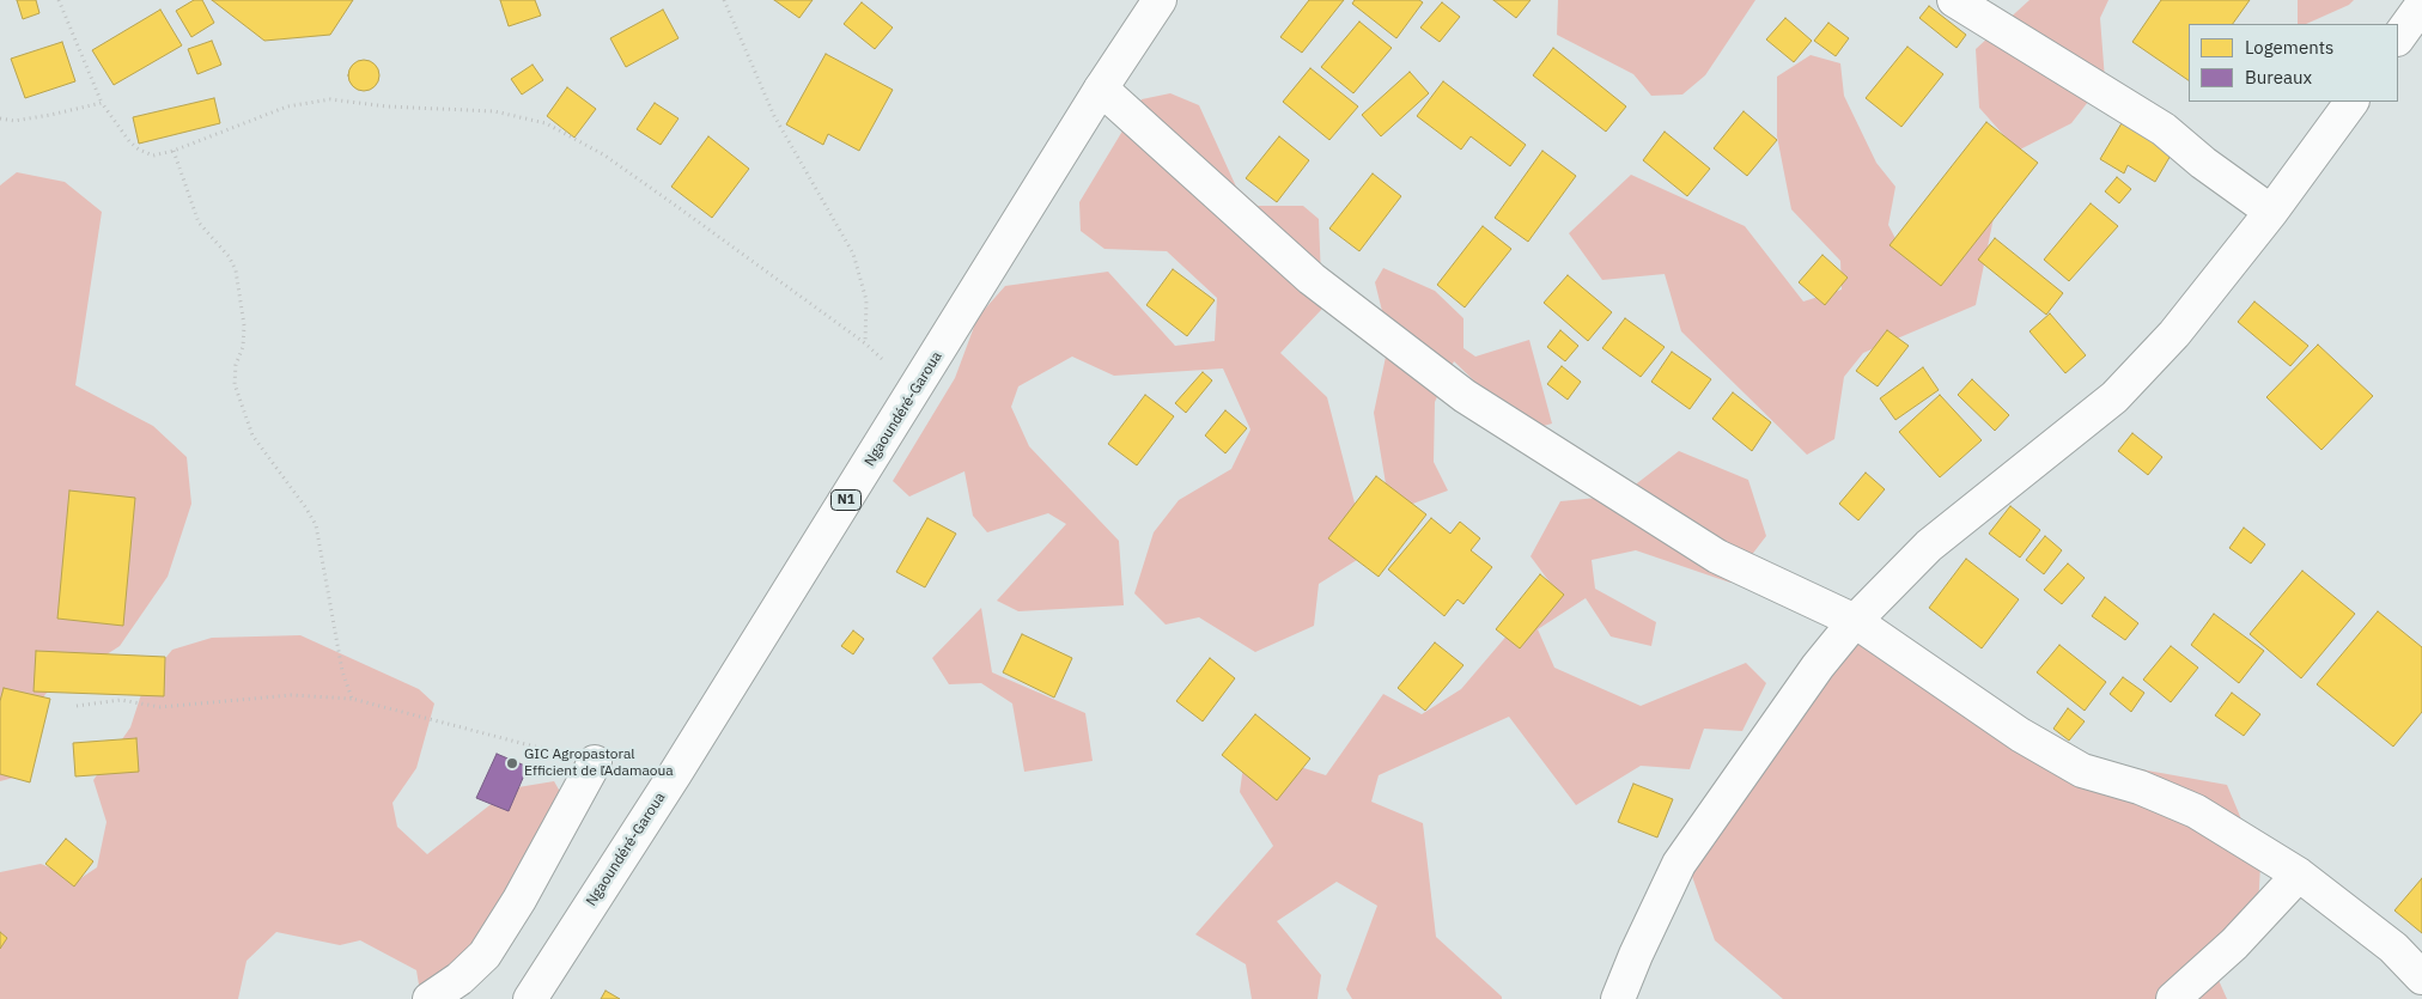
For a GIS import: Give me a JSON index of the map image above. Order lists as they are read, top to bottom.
{
  "streets": {
    "main road": ["Ngaoundéré-Garoua", "N1"]
  },
  "places": ["GIC Agropastoral Efficient de ľAdamaoua"],
  "legend": ["Logements", "Bureaux"]
}
